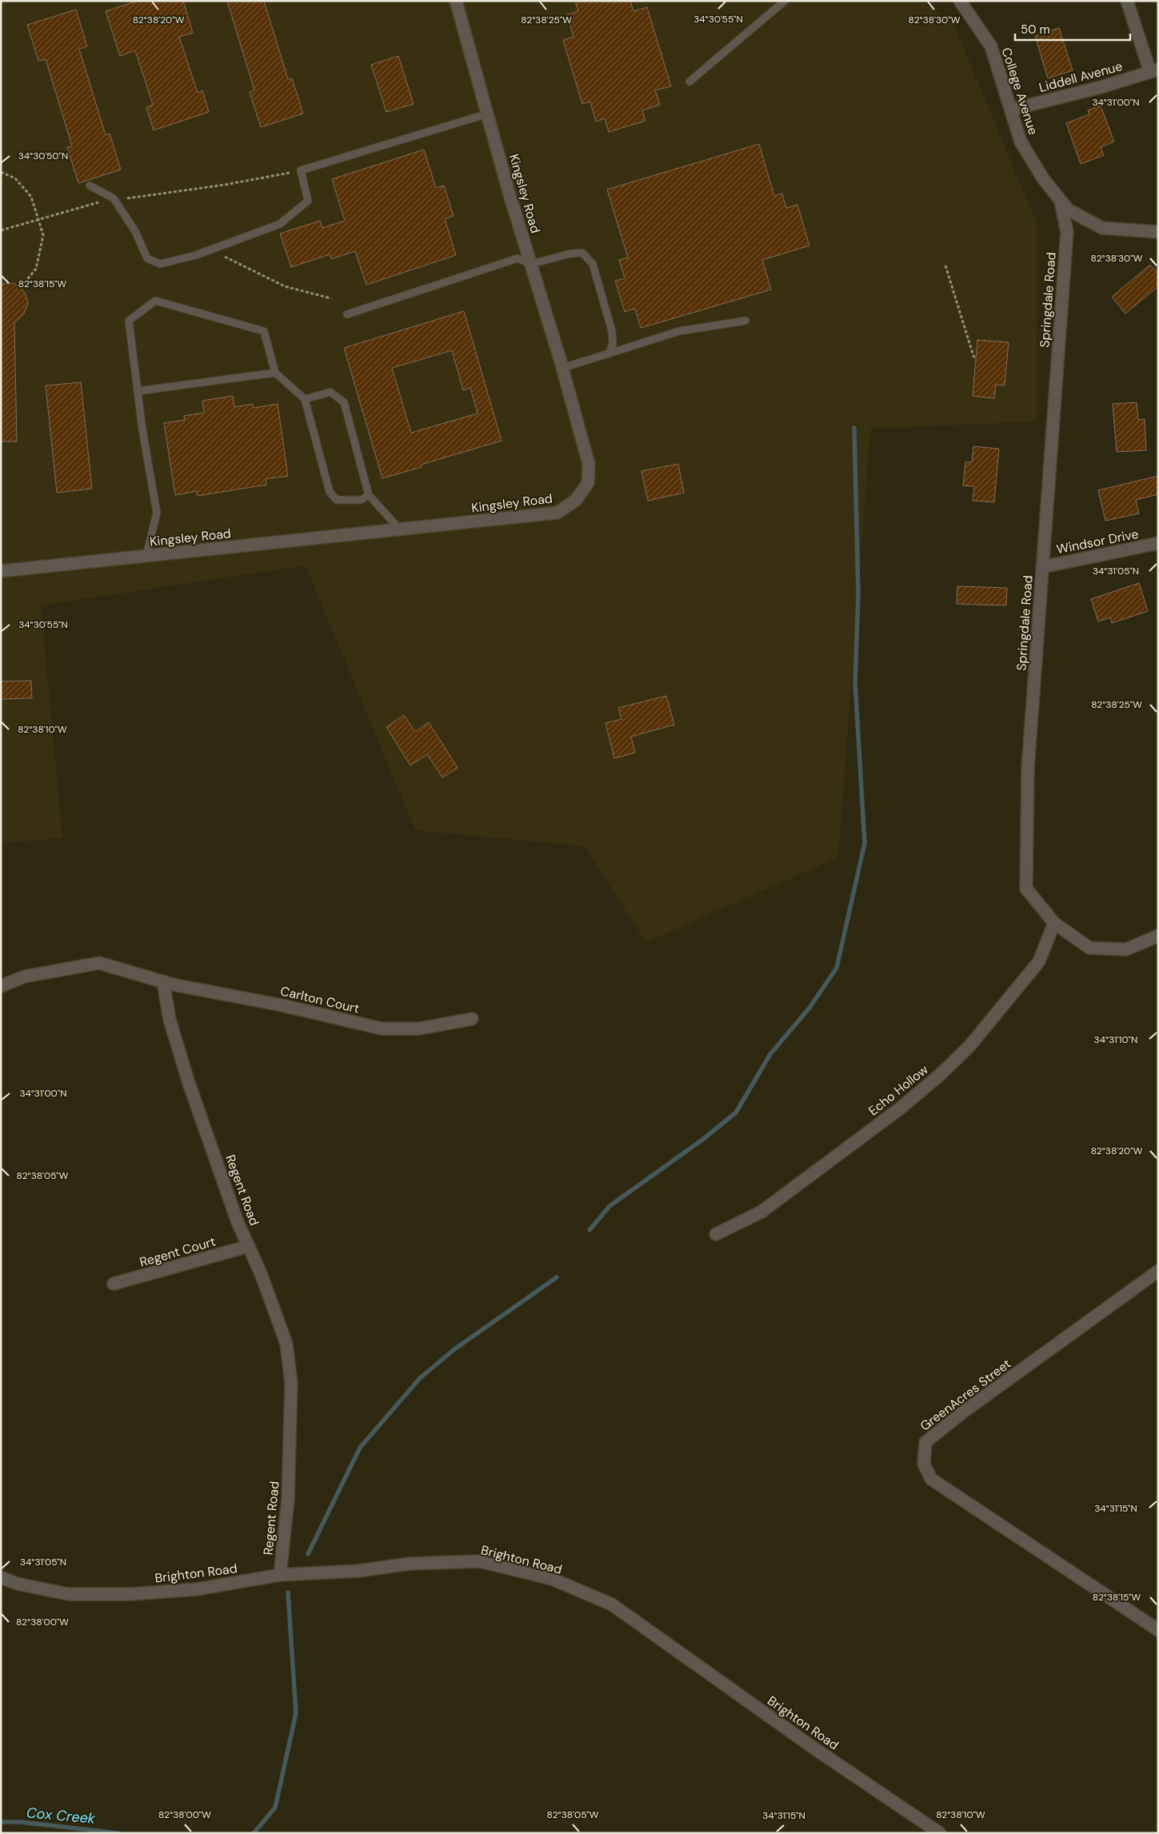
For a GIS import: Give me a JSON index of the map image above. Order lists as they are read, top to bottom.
{
  "streets": {
    "street": [
      "Liddell Avenue",
      "College Avenue",
      "Kingsley Road",
      "Springdale Road",
      "Windsor Drive",
      "Carlton Court",
      "Echo Hollow",
      "Regent Road",
      "Regent Court",
      "GreenAcres Street",
      "Brighton Road"
    ]
  },
  "crossings": [
    ["Liddell Avenue", "College Avenue"],
    ["College Avenue", "Springdale Road"],
    ["Springdale Road", "Windsor Drive"],
    ["Springdale Road", "Echo Hollow"],
    ["Carlton Court", "Regent Road"],
    ["Regent Road", "Regent Court"],
    ["Regent Road", "Brighton Road"]
  ],
  "water": ["Cox Creek"],
  "scale_bar": "50 m",
  "coordinates": [
    "34°30'55\"N",
    "82°38'30\"W",
    "82°38'20\"W",
    "82°38'25\"W",
    "34°31'00\"N",
    "34°30'50\"N",
    "82°38'15\"W",
    "34°31'05\"N",
    "82°38'10\"W",
    "34°31'10\"N",
    "82°38'05\"W",
    "34°31'15\"N",
    "82°38'00\"W"
  ]
}
